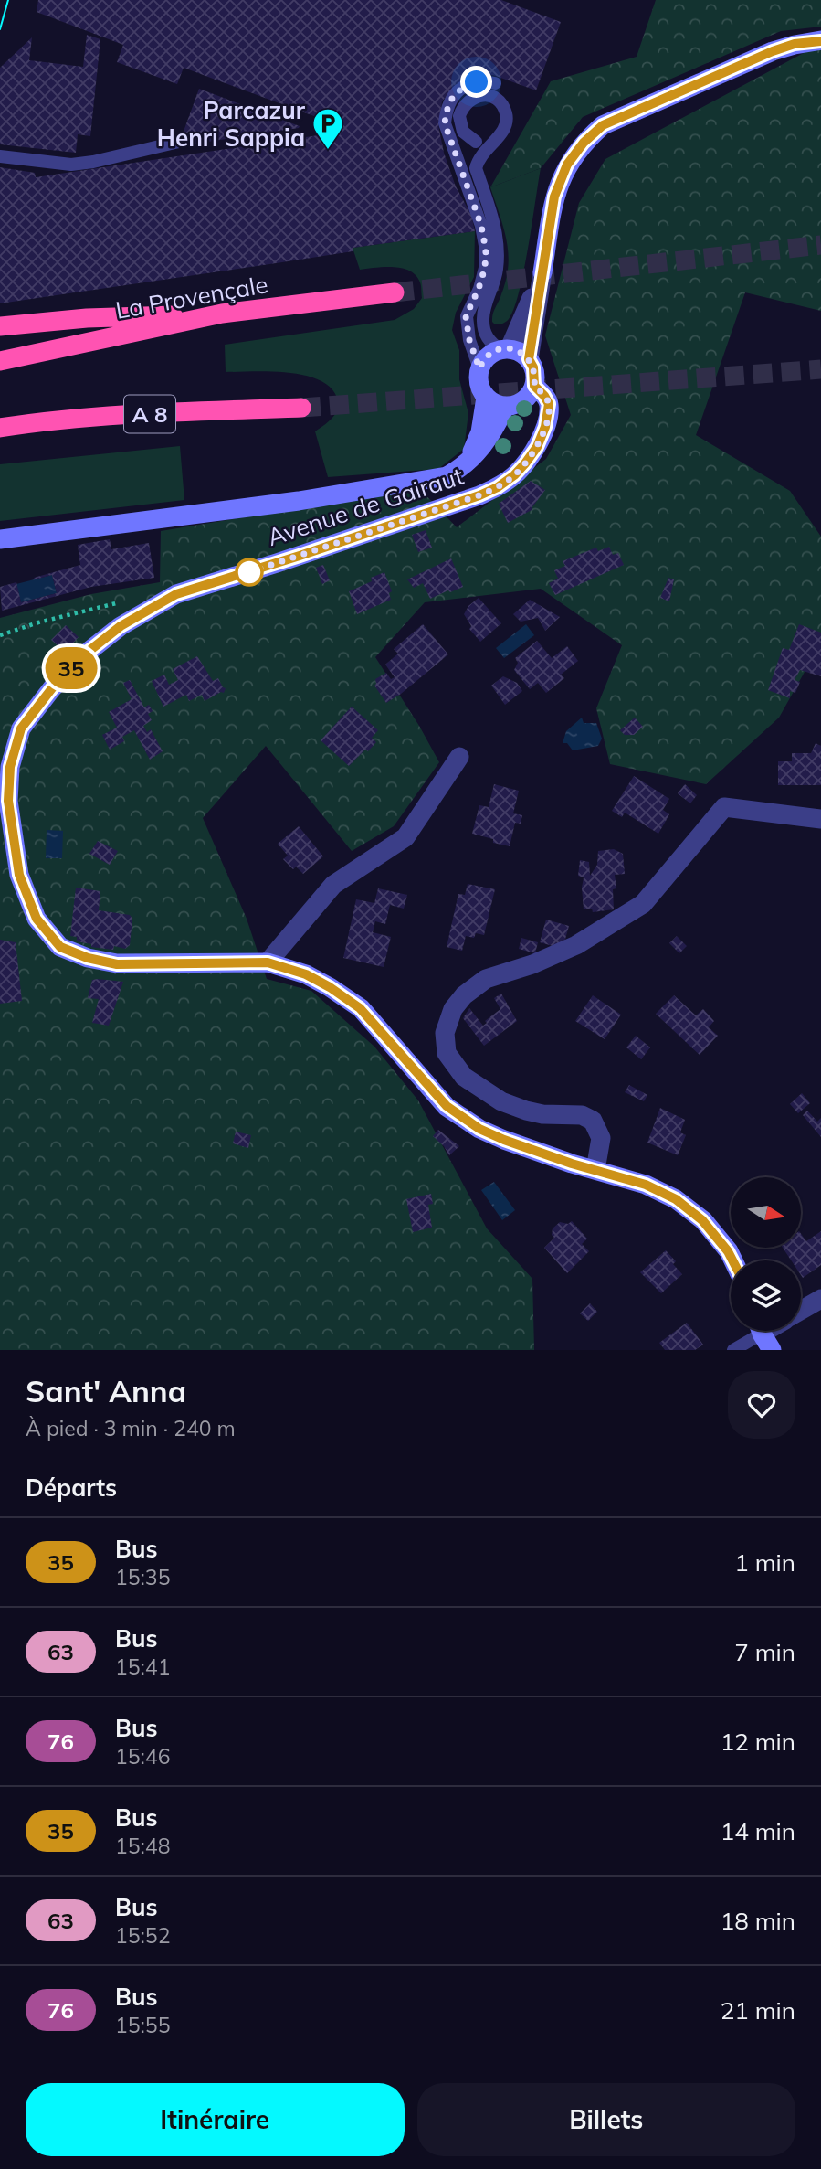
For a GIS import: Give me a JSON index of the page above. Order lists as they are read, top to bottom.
{
  "streets": {
    "highway": ["La Provençale", "A 8"],
    "street": ["Avenue de Gairaut"]
  },
  "places": {
    "parking": ["Parcazur Henri Sappia"]
  },
  "lines": ["bus line 35"],
  "north": "right",
  "page": {
    "on_map": "35",
    "heading": [
      ["Sant' Anna", "À pied · 3 min · 240 m"],
      "Départs"
    ],
    "list": [
      {
        "mark": "35",
        "name": "Bus",
        "note": "15:35",
        "value": "1 min"
      },
      {
        "mark": "63",
        "name": "Bus",
        "note": "15:41",
        "value": "7 min"
      },
      {
        "mark": "76",
        "name": "Bus",
        "note": "15:46",
        "value": "12 min"
      },
      {
        "mark": "35",
        "name": "Bus",
        "note": "15:48",
        "value": "14 min"
      },
      {
        "mark": "63",
        "name": "Bus",
        "note": "15:52",
        "value": "18 min"
      },
      {
        "mark": "76",
        "name": "Bus",
        "note": "15:55",
        "value": "21 min"
      }
    ],
    "buttons": ["Itinéraire", "Billets"]
  }
}
